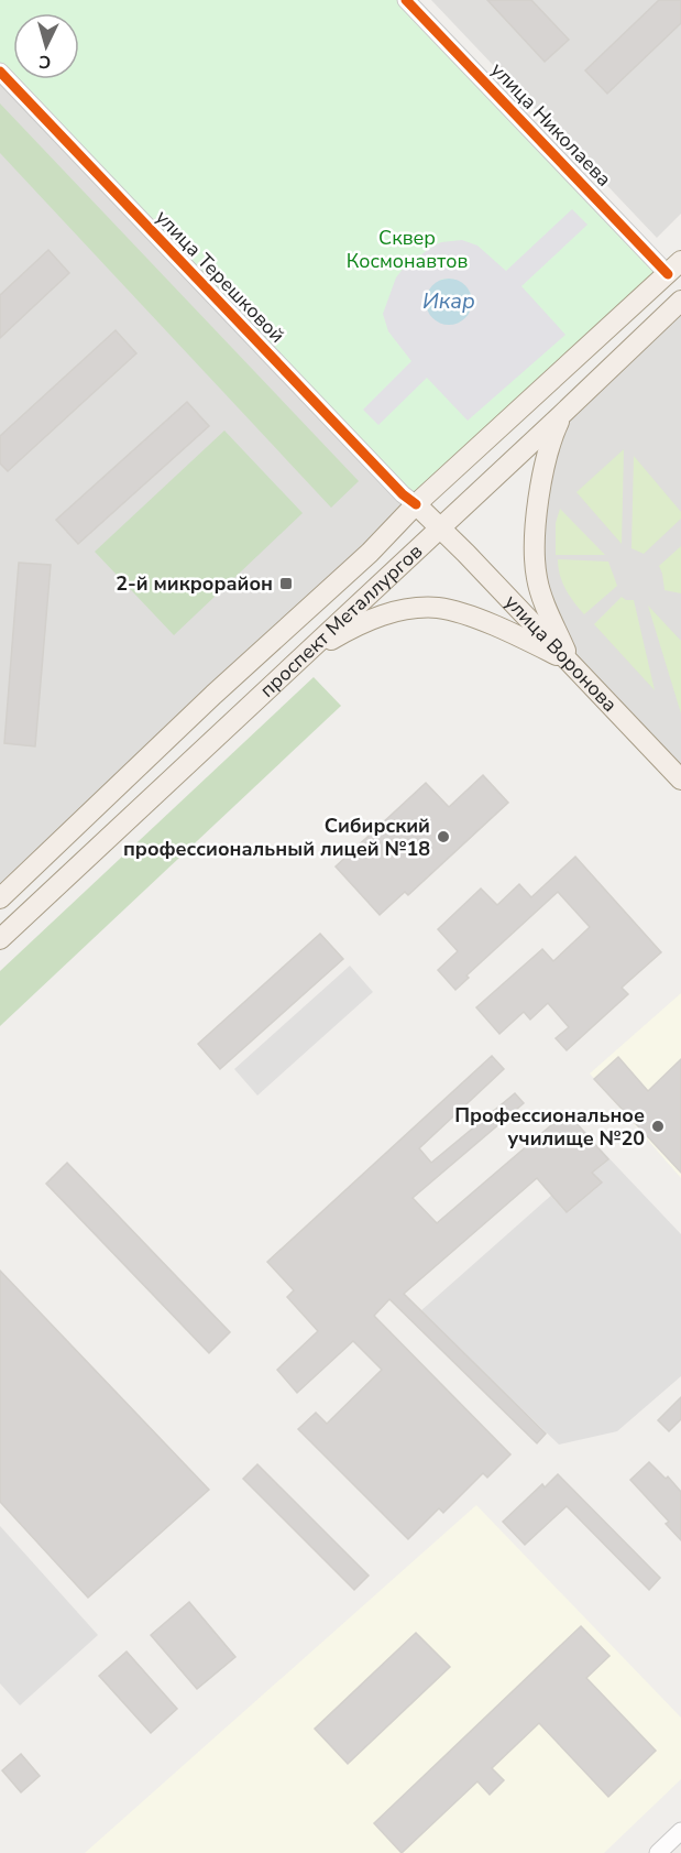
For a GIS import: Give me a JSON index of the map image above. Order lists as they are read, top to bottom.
{
  "streets": {
    "main road": ["проспект Металлургов", "улица Воронова"],
    "street": ["улица Николаева", "улица Терешковой"]
  },
  "crossings": [
    ["улица Николаева", "проспект Металлургов"],
    ["улица Терешковой", "проспект Металлургов"],
    ["улица Терешковой", "улица Воронова"],
    ["проспект Металлургов", "улица Воронова"]
  ],
  "water": ["Икар"],
  "parks": ["Сквер Космонавтов"],
  "places": {
    "transit": ["2-й микрорайон"],
    "other": ["Сибирский профессиональный лицей №18", "Профессиональное училище №20"]
  },
  "north": "bottom"
}
